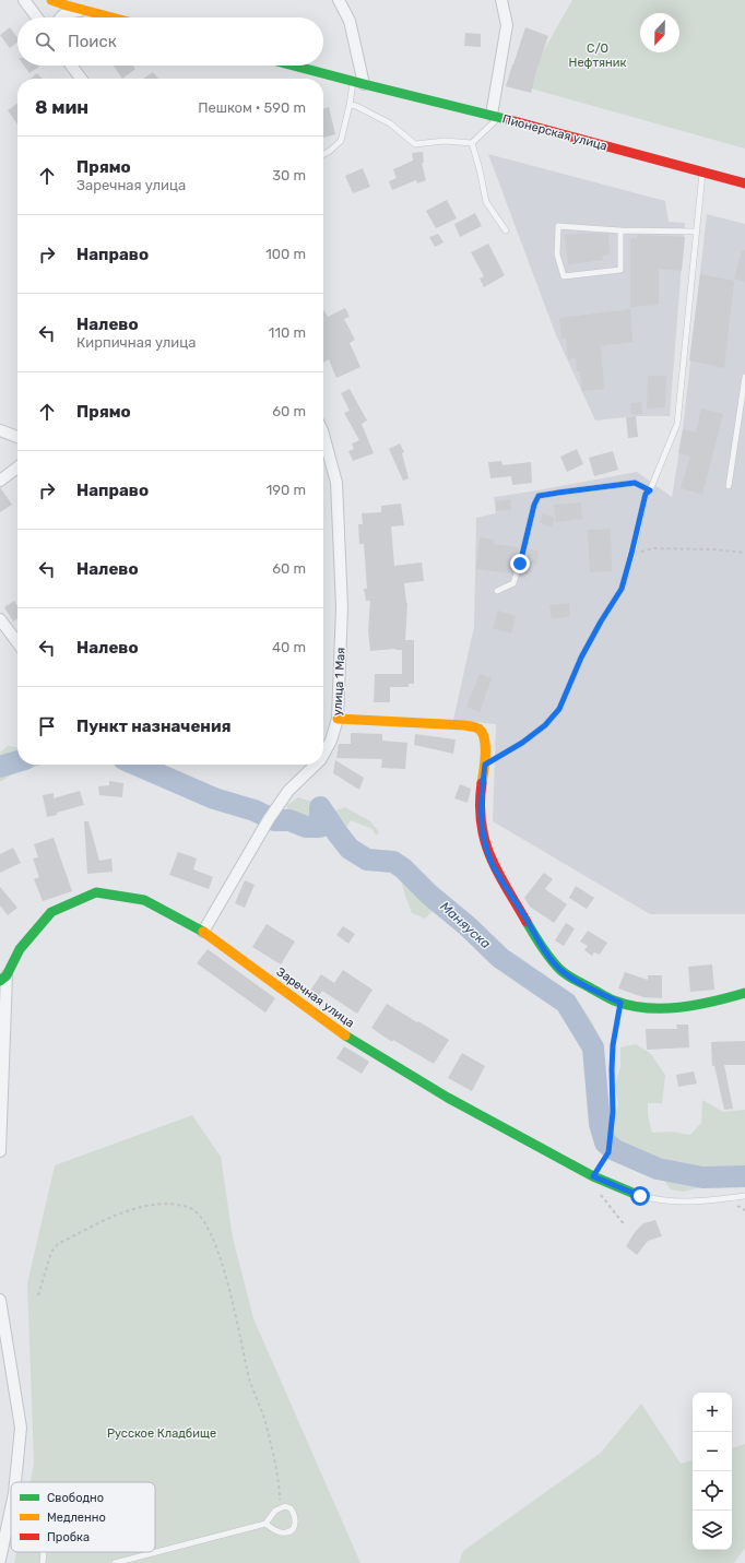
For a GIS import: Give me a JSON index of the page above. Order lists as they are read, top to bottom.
{
  "streets": {
    "street": ["Пионерская улица", "улица 1 Мая", "Заречная улица"]
  },
  "crossings": [
    ["улица 1 Мая", "Заречная улица"]
  ],
  "water": ["Маняуска"],
  "parks": ["С/О Нефтяник", "Русское Кладбище"],
  "legend": ["Свободно", "Медленно", "Пробка"],
  "north": "bottom",
  "page": {
    "search": "Поиск",
    "heading": ["8 мин", "Пешком · 590 m"],
    "list": [
      ["Прямо", "Заречная улица", "30 m"],
      ["Направо", "100 m"],
      ["Налево", "Кирпичная улица", "110 m"],
      ["Прямо", "60 m"],
      ["Направо", "190 m"],
      ["Налево", "60 m"],
      ["Налево", "40 m"],
      "Пункт назначения"
    ],
    "map_buttons": ["+", "−"]
  }
}
